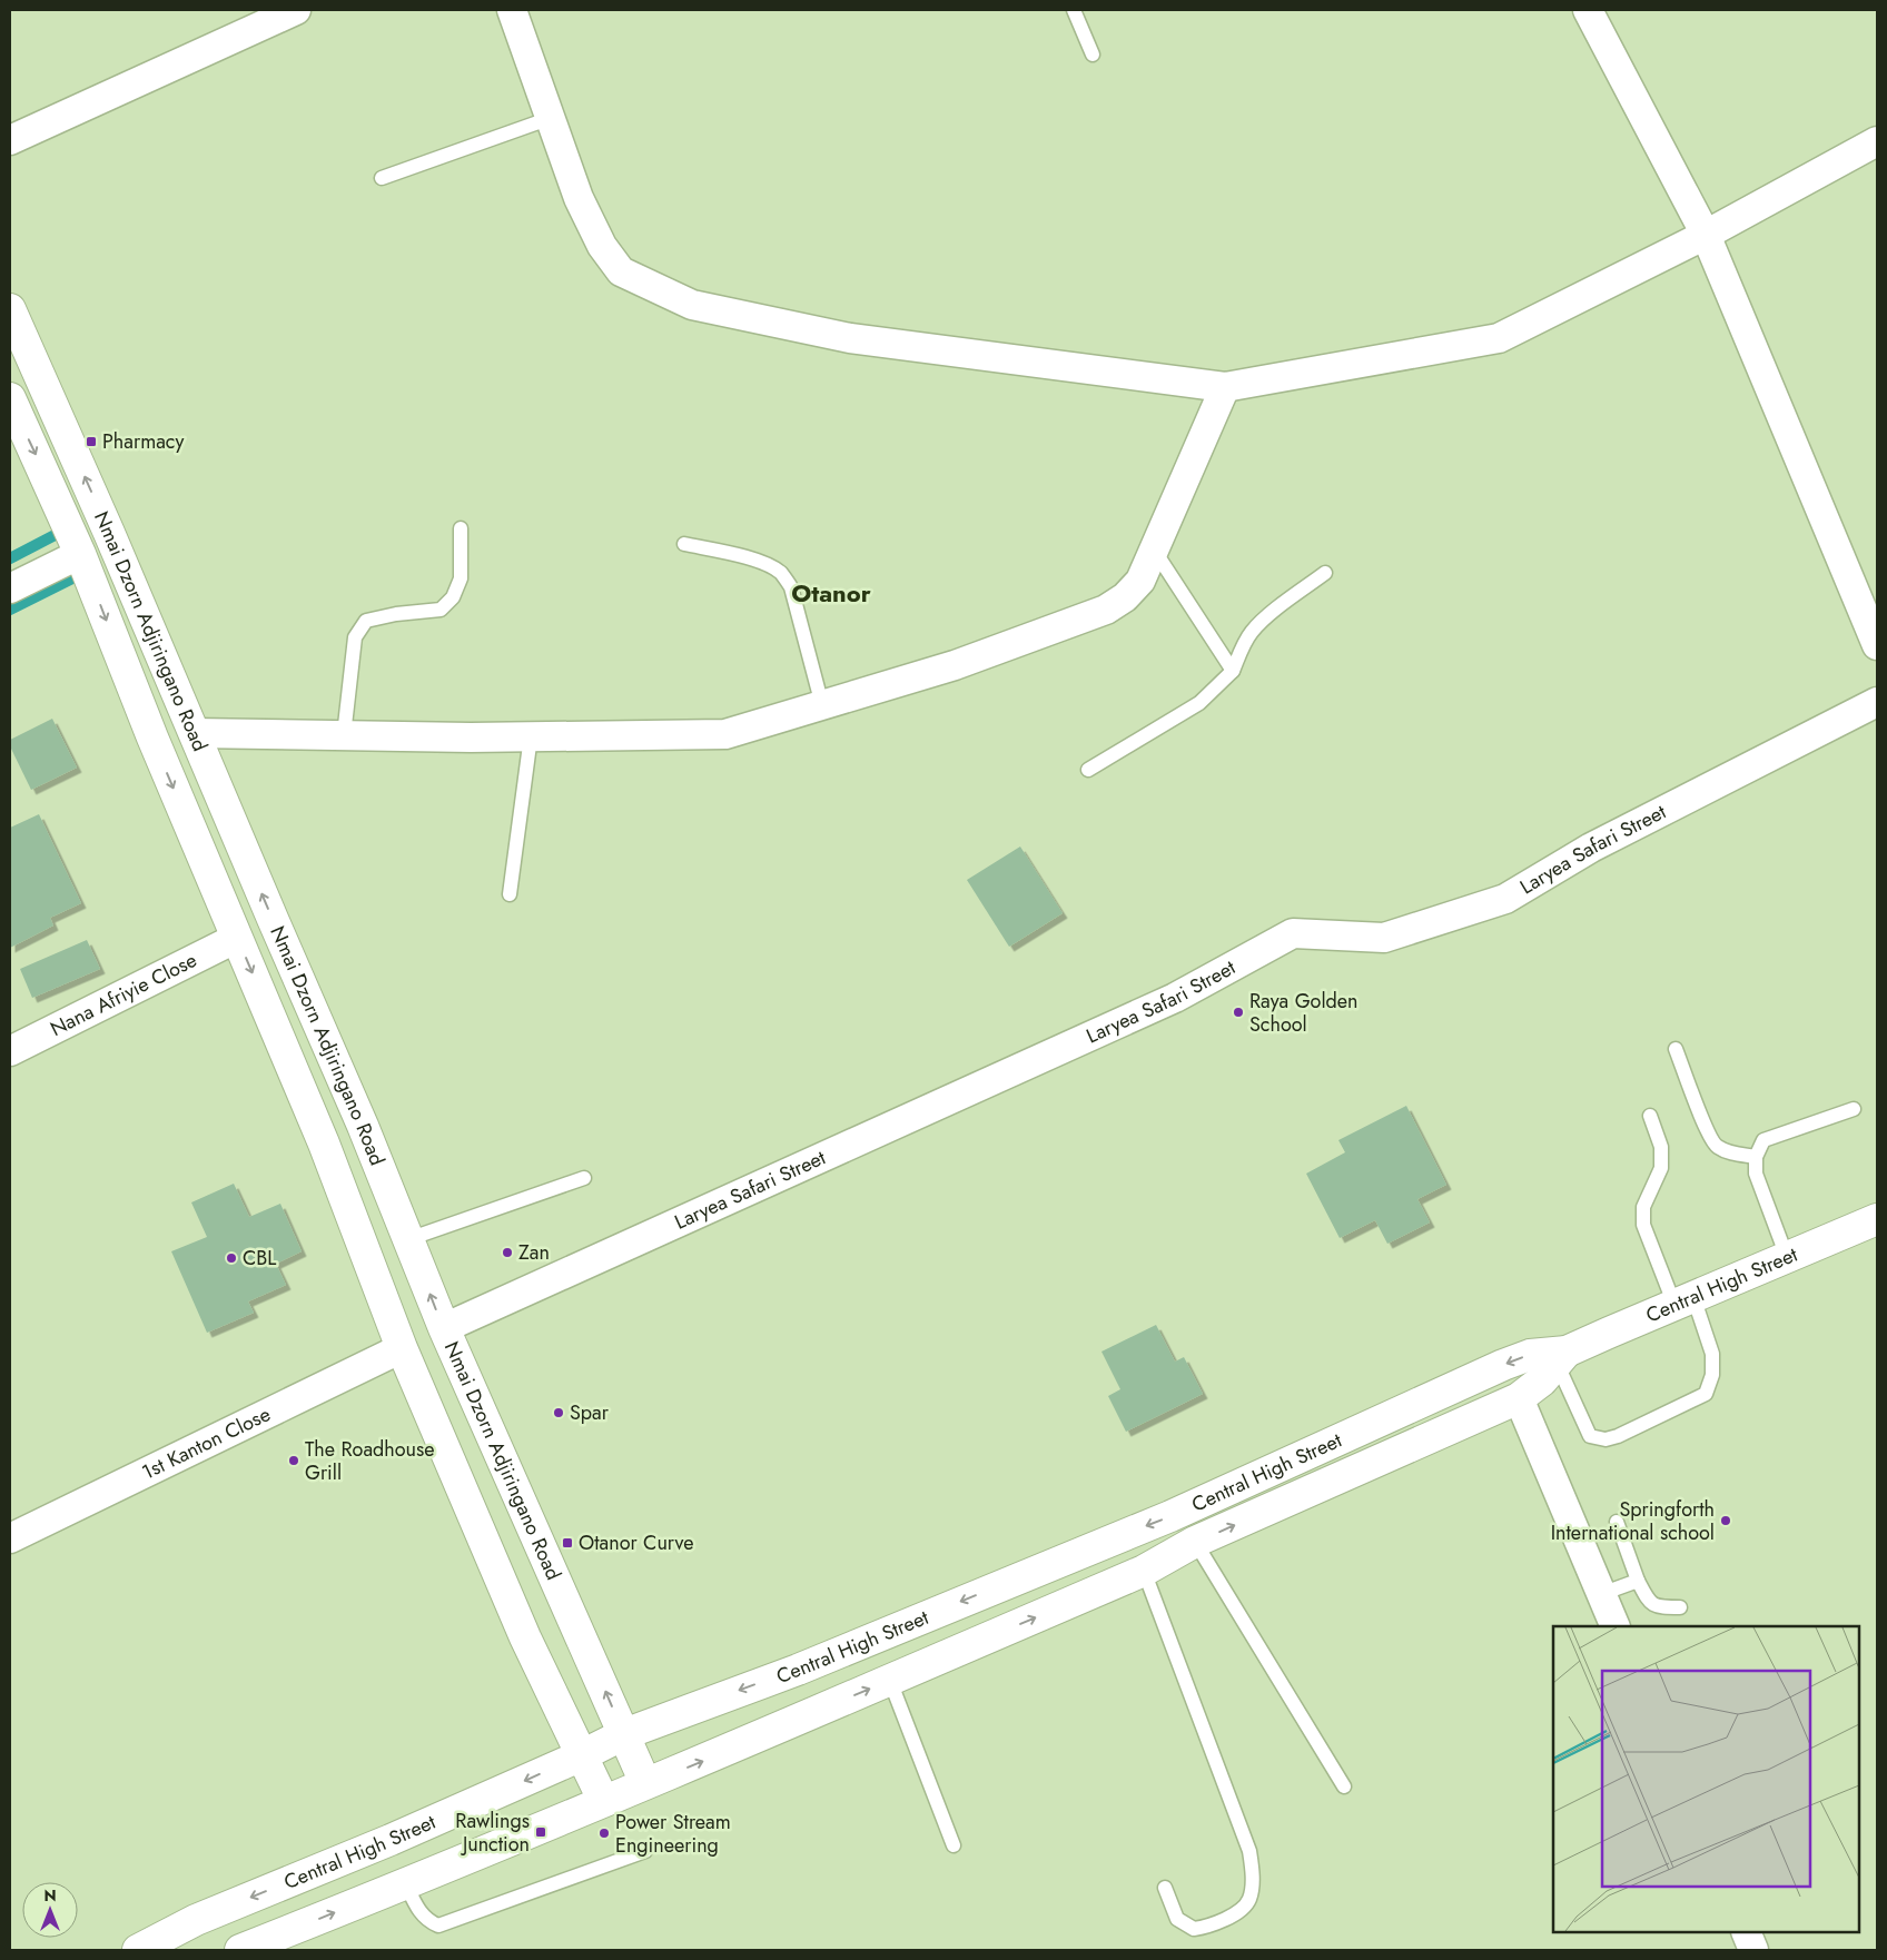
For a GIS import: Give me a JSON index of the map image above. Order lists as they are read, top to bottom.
{
  "streets": {
    "main road": ["Nmai Dzorn Adjiringano Road", "Central High Street"],
    "street": ["Laryea Safari Street", "Nana Afriyie Close", "1st Kanton Close"]
  },
  "crossings": [
    ["Nmai Dzorn Adjiringano Road", "Laryea Safari Street"],
    ["Nmai Dzorn Adjiringano Road", "Nana Afriyie Close"],
    ["Nmai Dzorn Adjiringano Road", "Central High Street"],
    ["Nmai Dzorn Adjiringano Road", "1st Kanton Close"]
  ],
  "districts": ["Otanor"],
  "places": {
    "transit": ["Pharmacy", "Otanor Curve", "Rawlings Junction"],
    "other": [
      "Raya Golden School",
      "Zan",
      "CBL",
      "Spar",
      "The Roadhouse Grill",
      "Springforth International school",
      "Power Stream Engineering"
    ]
  },
  "north": "top"
}
